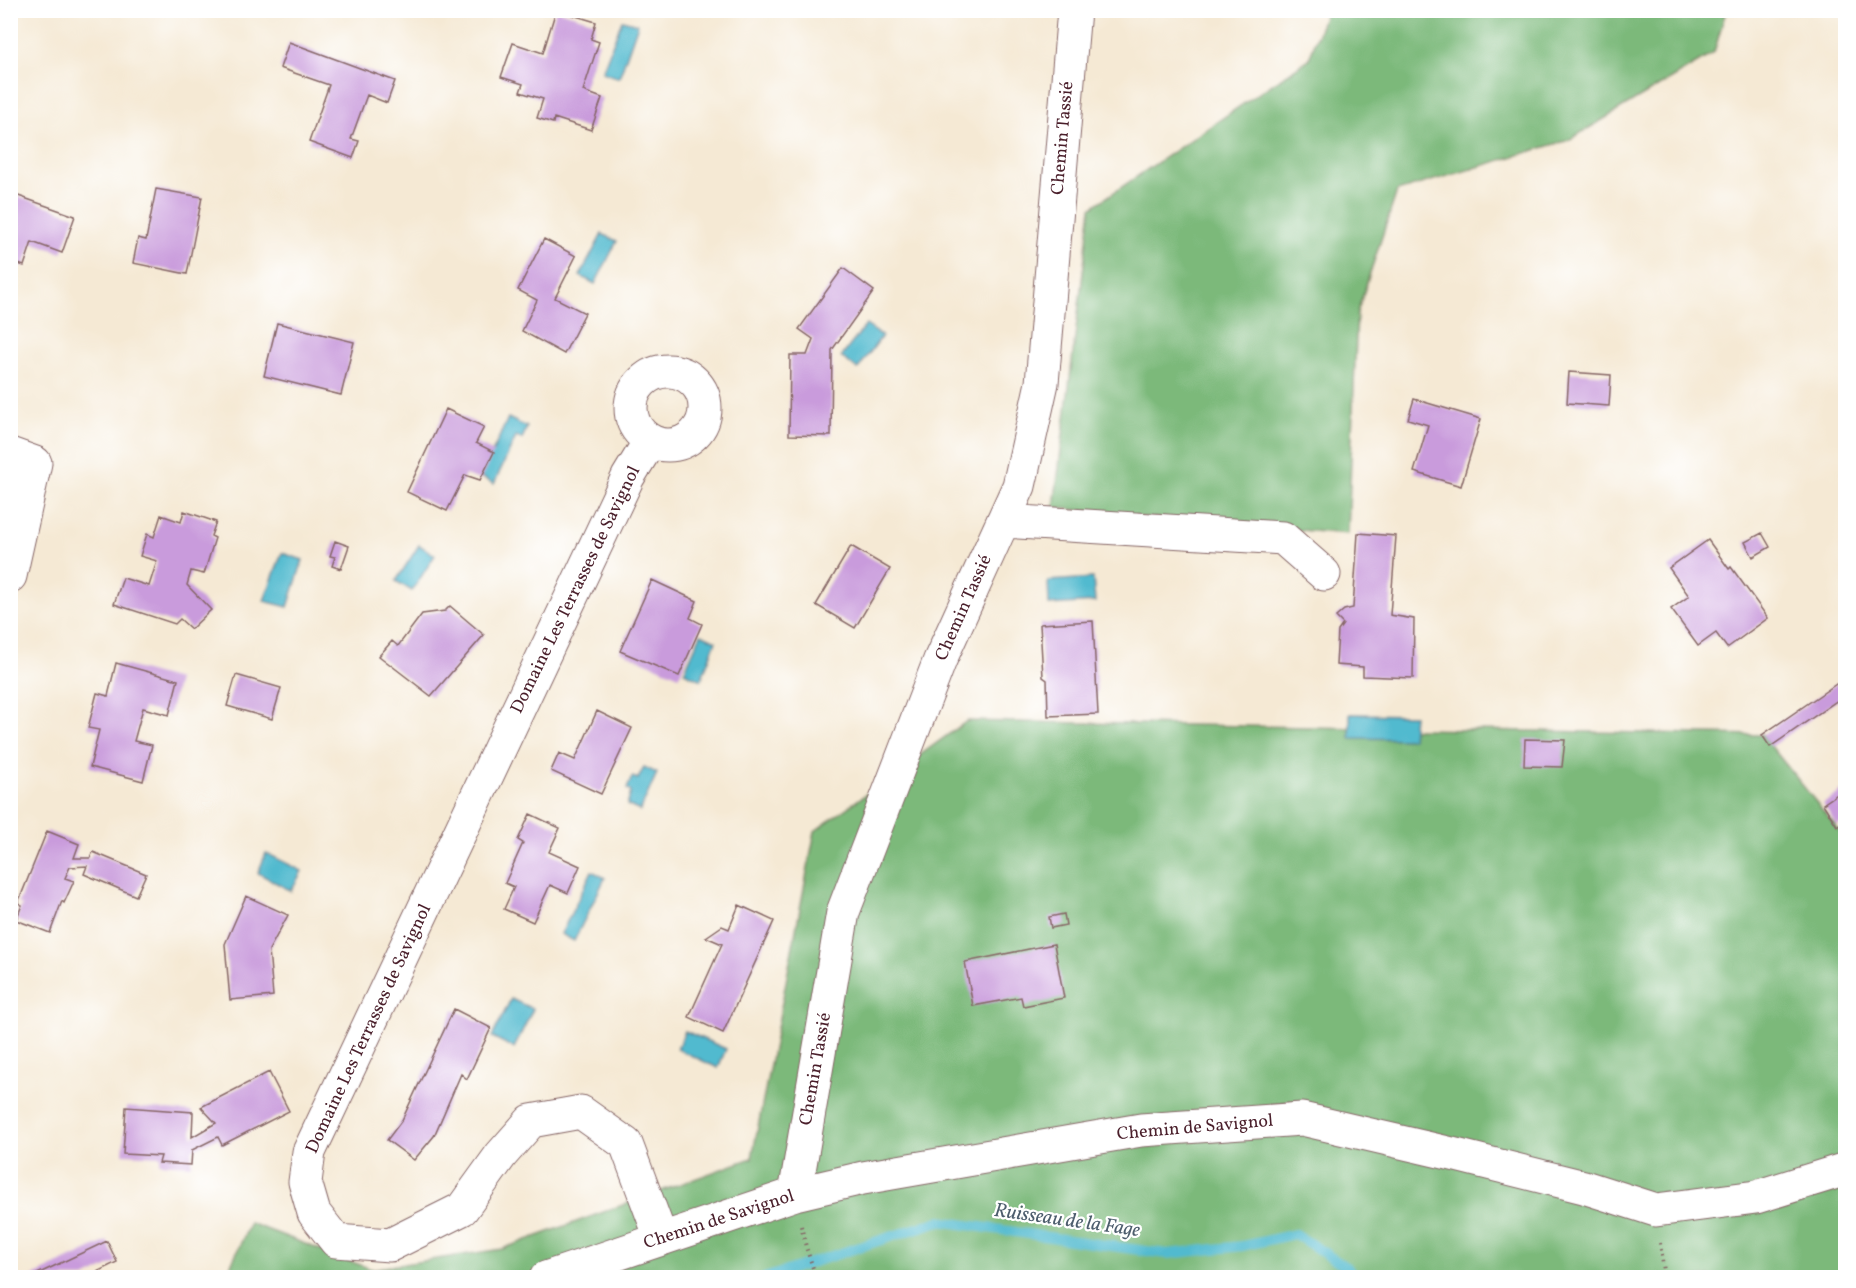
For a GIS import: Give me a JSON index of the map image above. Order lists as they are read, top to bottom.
{
  "streets": {
    "street": ["Chemin Tassié", "Domaine Les Terrasses de Savignol", "Chemin de Savignol"]
  },
  "crossings": [
    ["Chemin Tassié", "Chemin de Savignol"],
    ["Domaine Les Terrasses de Savignol", "Chemin de Savignol"]
  ],
  "water": ["Ruisseau de la Fage"]
}
